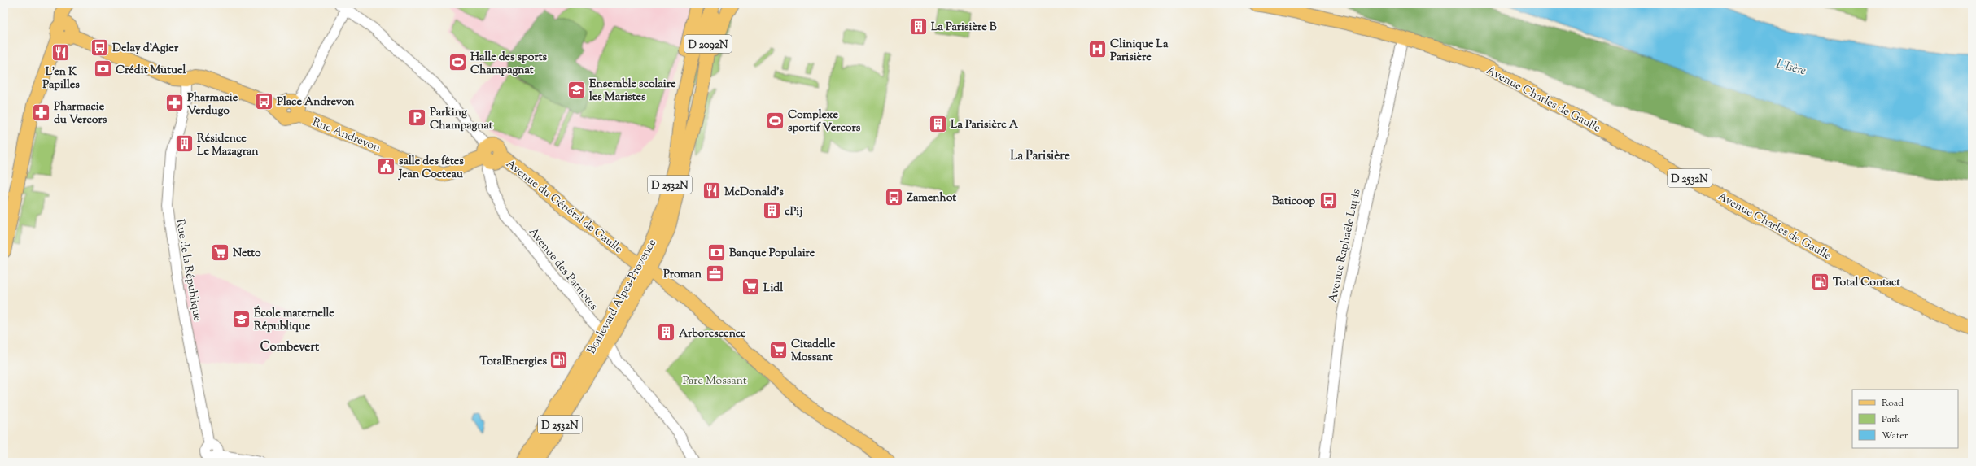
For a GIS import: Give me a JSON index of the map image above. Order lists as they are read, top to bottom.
{
  "streets": {
    "main road": [
      "D 2092N",
      "Avenue Charles de Gaulle",
      "Rue Andrevon",
      "D 2532N",
      "Avenue du Général de Gaulle",
      "Boulevard Alpes-Provence"
    ],
    "street": ["Avenue Raphaële Lupis", "Avenue des Patriotes", "Rue de la République"]
  },
  "crossings": [
    ["Avenue Charles de Gaulle", "D 2532N"],
    ["Avenue Charles de Gaulle", "Avenue Raphaële Lupis"],
    ["Rue Andrevon", "Avenue du Général de Gaulle"],
    ["Rue Andrevon", "Avenue des Patriotes"],
    ["D 2532N", "Avenue Raphaële Lupis"],
    ["D 2532N", "Boulevard Alpes-Provence"],
    ["Avenue du Général de Gaulle", "Avenue des Patriotes"],
    ["Avenue du Général de Gaulle", "Boulevard Alpes-Provence"],
    ["Avenue des Patriotes", "Boulevard Alpes-Provence"]
  ],
  "districts": ["La Parisière", "Combevert"],
  "water": ["L'Isère"],
  "parks": ["Parc Mossant"],
  "places": {
    "building": [
      "La Parisière B",
      "La Parisière A",
      "Résidence Le Mazagran",
      "ePij",
      "Arborescence"
    ],
    "bus stop": [
      "Delay d'Agier",
      "Place Andrevon",
      "Zamenhot",
      "Baticoop"
    ],
    "hospital": ["Clinique La Parisière"],
    "restaurant": ["L'en K Papilles", "McDonald's"],
    "sports": ["Halle des sports Champagnat", "Complexe sportif Vercors"],
    "bank": ["Crédit Mutuel", "Banque Populaire"],
    "school or university": ["Ensemble scolaire les Maristes", "École maternelle République"],
    "pharmacy": ["Pharmacie Verdugo", "Pharmacie du Vercors"],
    "parking": ["Parking Champagnat"],
    "public building": ["salle des fêtes Jean Cocteau"],
    "supermarket": ["Netto", "Lidl", "Citadelle Mossant"],
    "office": ["Proman"],
    "fuel station": ["Total Contact", "TotalEnergies"]
  },
  "legend": ["Road", "Park", "Water"]
}
